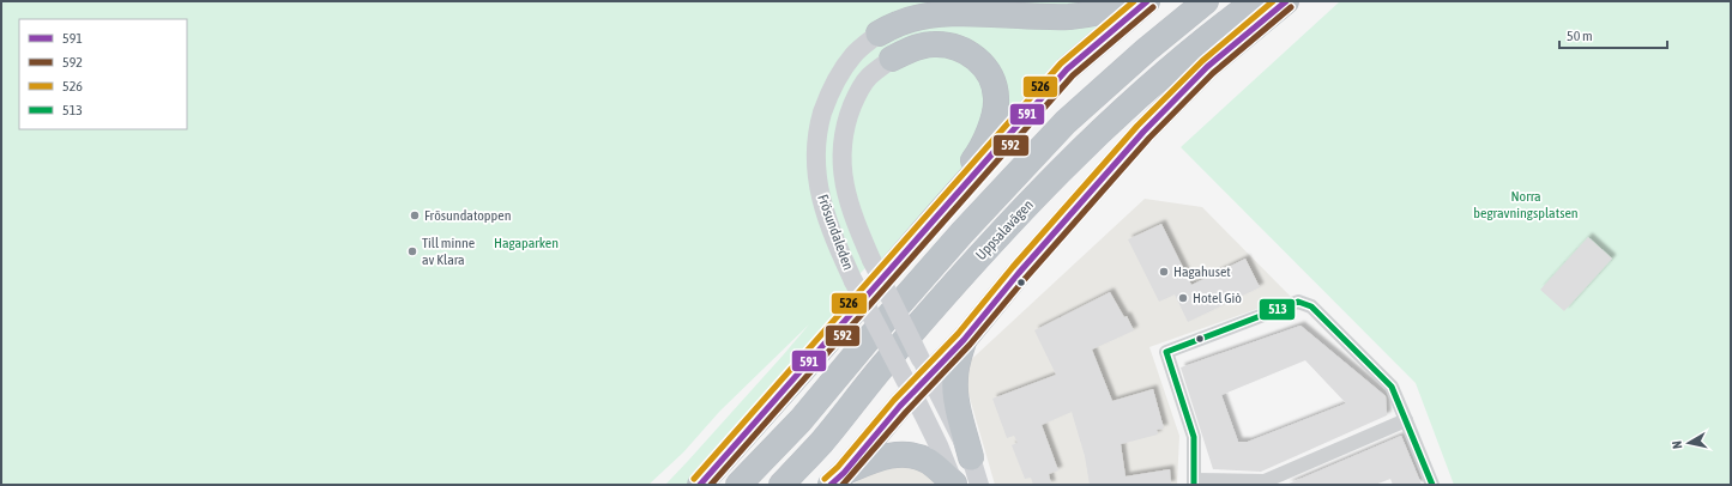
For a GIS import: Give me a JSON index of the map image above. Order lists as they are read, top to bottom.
{
  "streets": {
    "highway": ["Uppsalavägen"],
    "main road": ["Frösundaleden"]
  },
  "parks": ["Norra begravningsplatsen", "Hagaparken"],
  "places": [
    "Frösundatoppen",
    "Till minne av Klara",
    "Hagahuset",
    "Hotel Giò"
  ],
  "lines": [
    "transit line 591",
    "transit line 526",
    "transit line 592",
    "transit line 513"
  ],
  "legend": [
    "591",
    "592",
    "526",
    "513"
  ],
  "scale_bar": "50 m",
  "north": "left"
}
